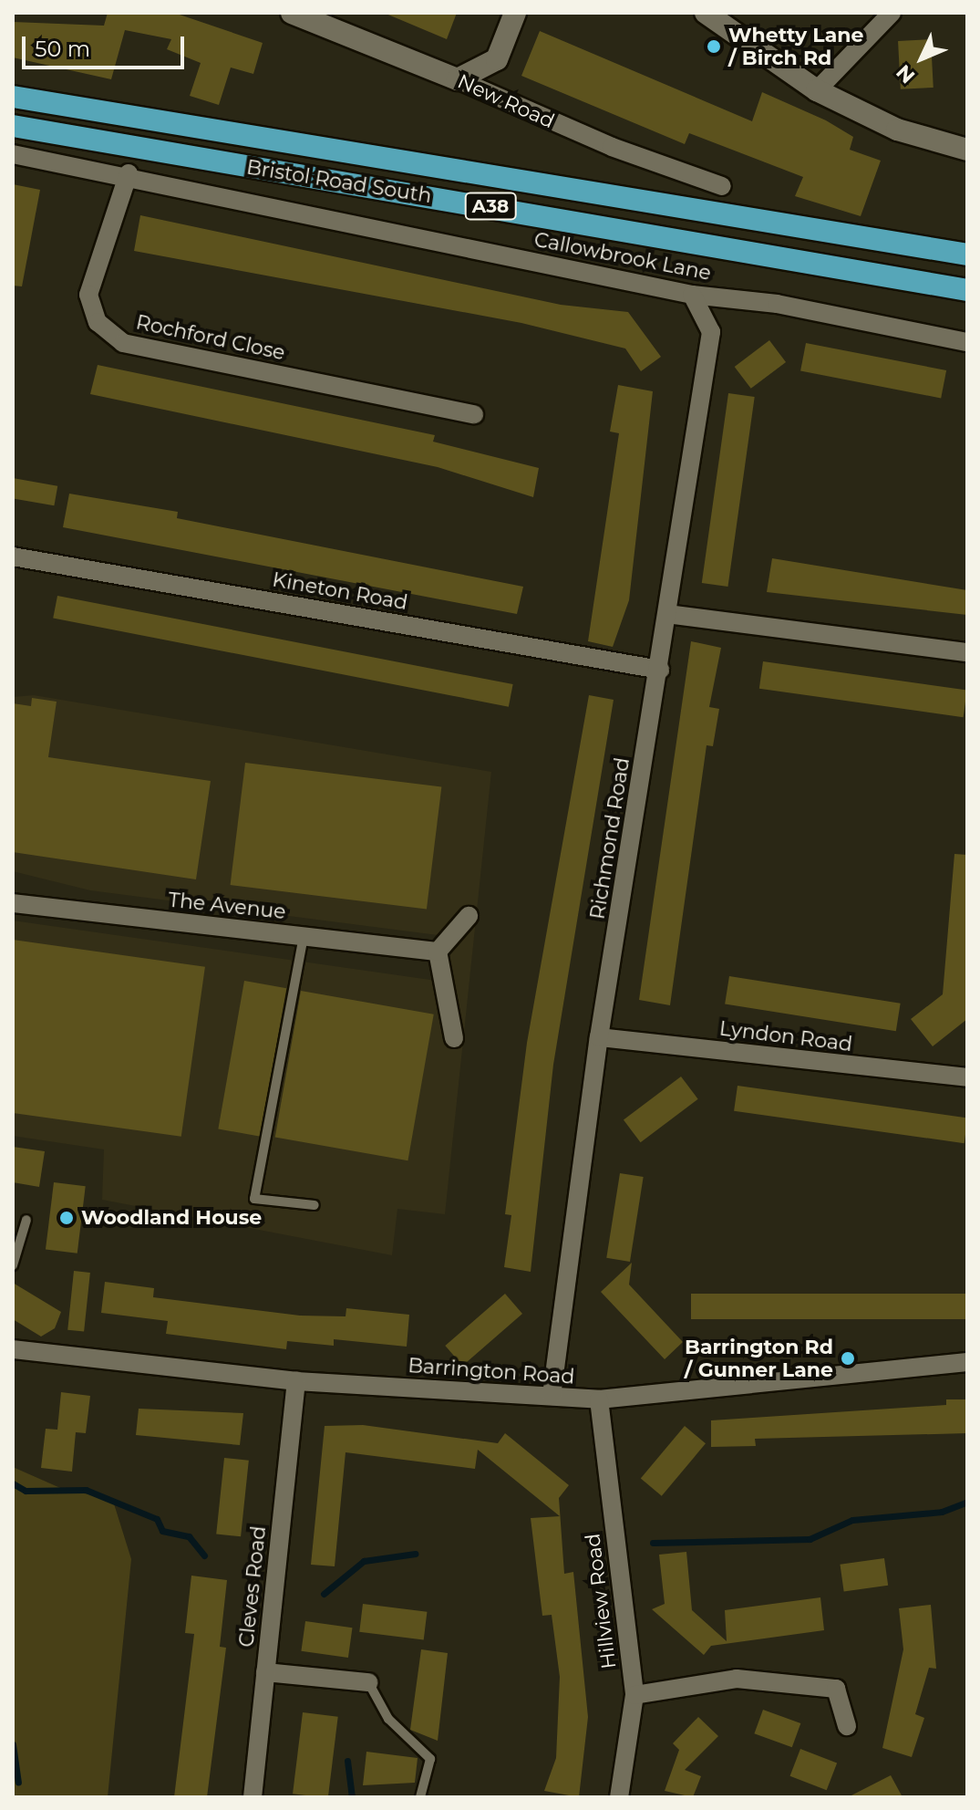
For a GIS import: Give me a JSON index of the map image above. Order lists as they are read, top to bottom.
{
  "streets": {
    "highway": ["Bristol Road South", "A38"],
    "street": [
      "New Road",
      "Callowbrook Lane",
      "Rochford Close",
      "Kineton Road",
      "Richmond Road",
      "The Avenue",
      "Lyndon Road",
      "Barrington Road",
      "Cleves Road",
      "Hillview Road"
    ]
  },
  "crossings": [
    ["Callowbrook Lane", "Rochford Close"],
    ["Callowbrook Lane", "Richmond Road"],
    ["Kineton Road", "Richmond Road"],
    ["Richmond Road", "Lyndon Road"],
    ["Richmond Road", "Barrington Road"],
    ["Barrington Road", "Cleves Road"],
    ["Barrington Road", "Hillview Road"]
  ],
  "places": ["Whetty Lane / Birch Rd", "Woodland House", "Barrington Rd / Gunner Lane"],
  "scale_bar": "50 m",
  "north": "bottom left"
}
